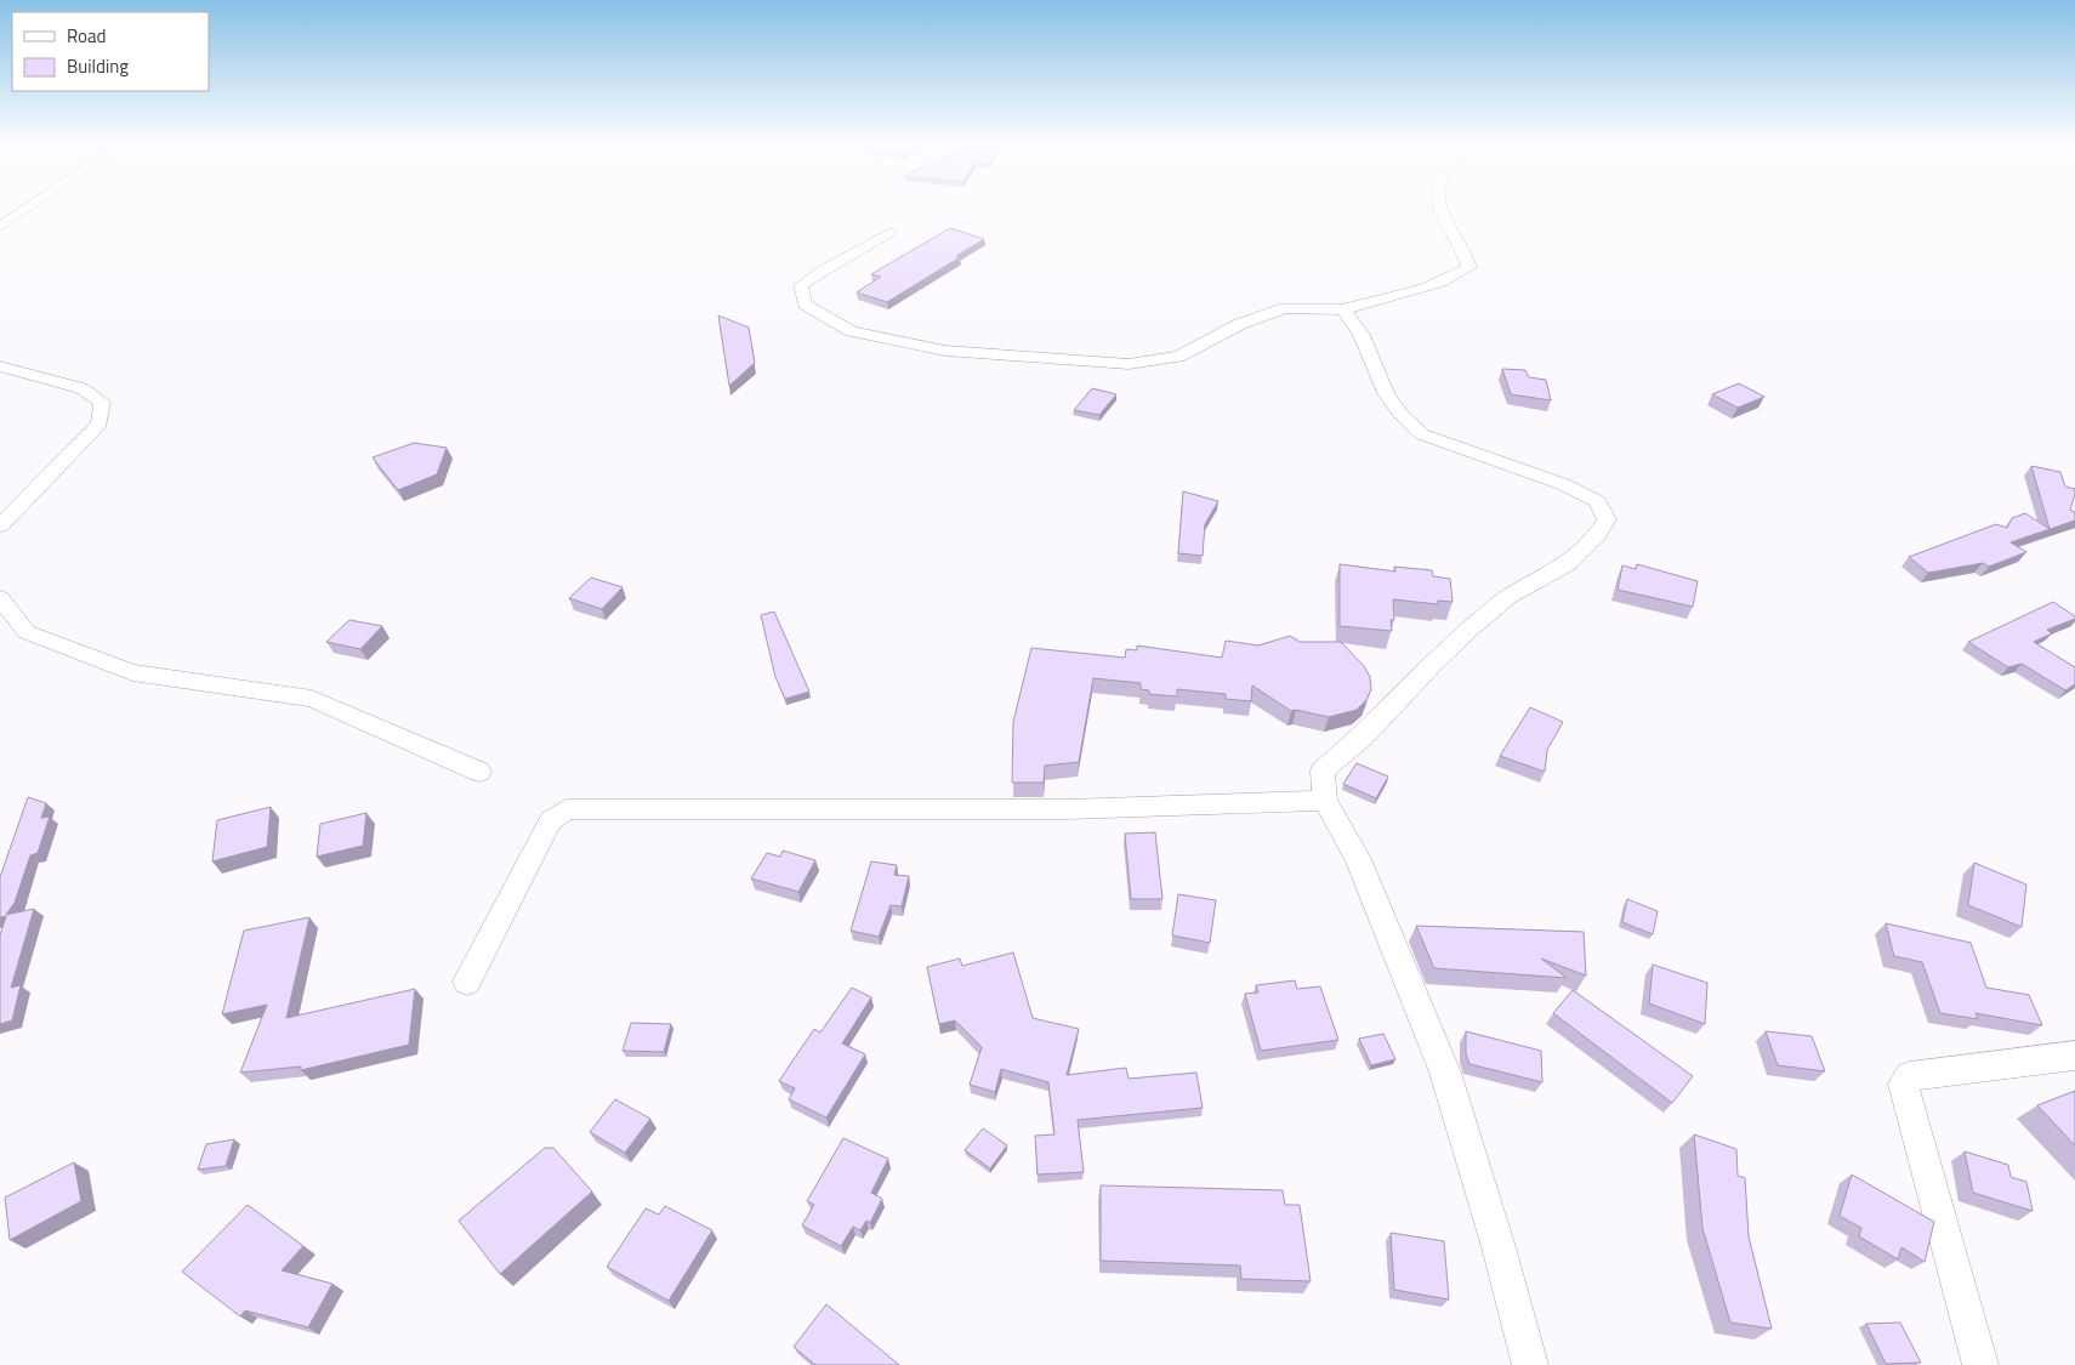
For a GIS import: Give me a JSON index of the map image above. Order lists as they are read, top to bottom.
{
  "legend": ["Road", "Building"]
}
